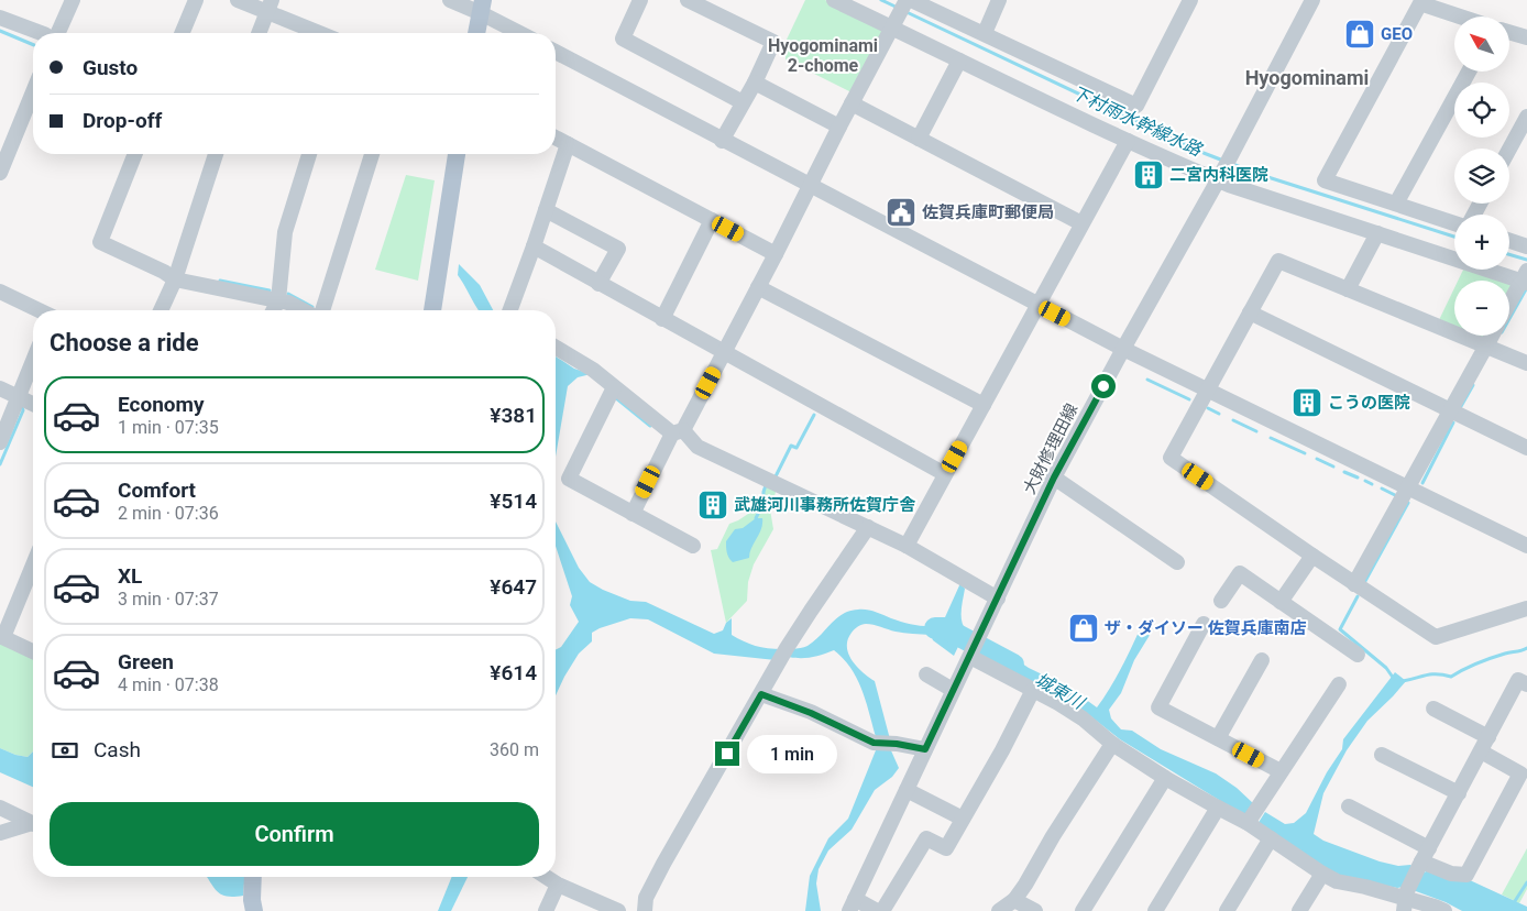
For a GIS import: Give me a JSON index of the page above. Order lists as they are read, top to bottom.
{
  "streets": {
    "street": ["大財修理田線"]
  },
  "districts": ["Hyogominami 2-chome", "Hyogominami"],
  "water": ["下村雨水幹線水路", "城東川"],
  "places": {
    "shop": ["GEO", "ザ・ダイソー 佐賀兵庫南店"],
    "building": ["二宮内科医院", "こうの医院", "武雄河川事務所佐賀庁舎"],
    "public building": ["佐賀兵庫町郵便局"]
  },
  "north": "top left",
  "page": {
    "map_buttons": ["+", "−"],
    "banner": ["Gusto", "Drop-off"],
    "heading": "Choose a ride",
    "list": [
      {
        "name": "Economy",
        "note": "1 min · 07:35",
        "value": "¥381"
      },
      {
        "name": "Comfort",
        "note": "2 min · 07:36",
        "value": "¥514"
      },
      {
        "name": "XL",
        "note": "3 min · 07:37",
        "value": "¥647"
      },
      {
        "name": "Green",
        "note": "4 min · 07:38",
        "value": "¥614"
      }
    ],
    "pay": ["Cash", "360 m"],
    "bubble": "1 min",
    "buttons": "Confirm"
  }
}
